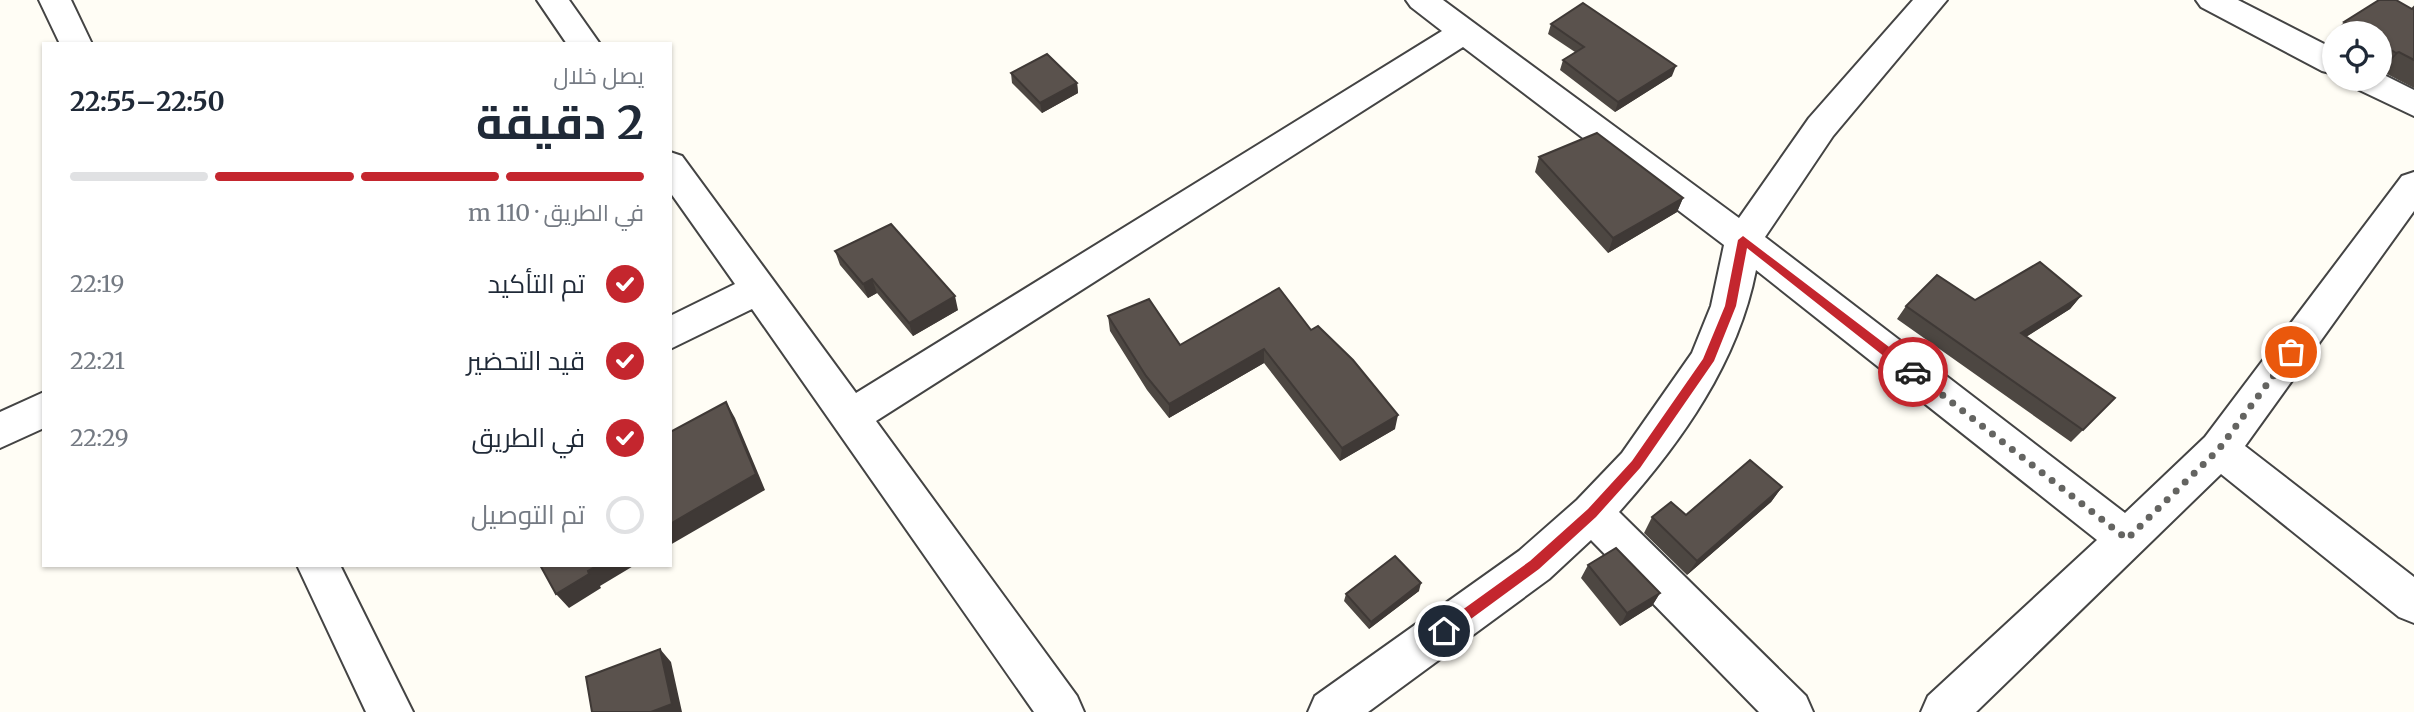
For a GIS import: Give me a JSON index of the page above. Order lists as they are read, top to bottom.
{
  "page": {
    "heading": ["2 دقيقة", "يصل خلال", "22:50–22:55"],
    "bar": "في الطريق · 110 m",
    "list": [
      ["تم التأكيد", "22:19"],
      ["قيد التحضير", "22:21"],
      ["في الطريق", "22:29"],
      "تم التوصيل"
    ]
  }
}
